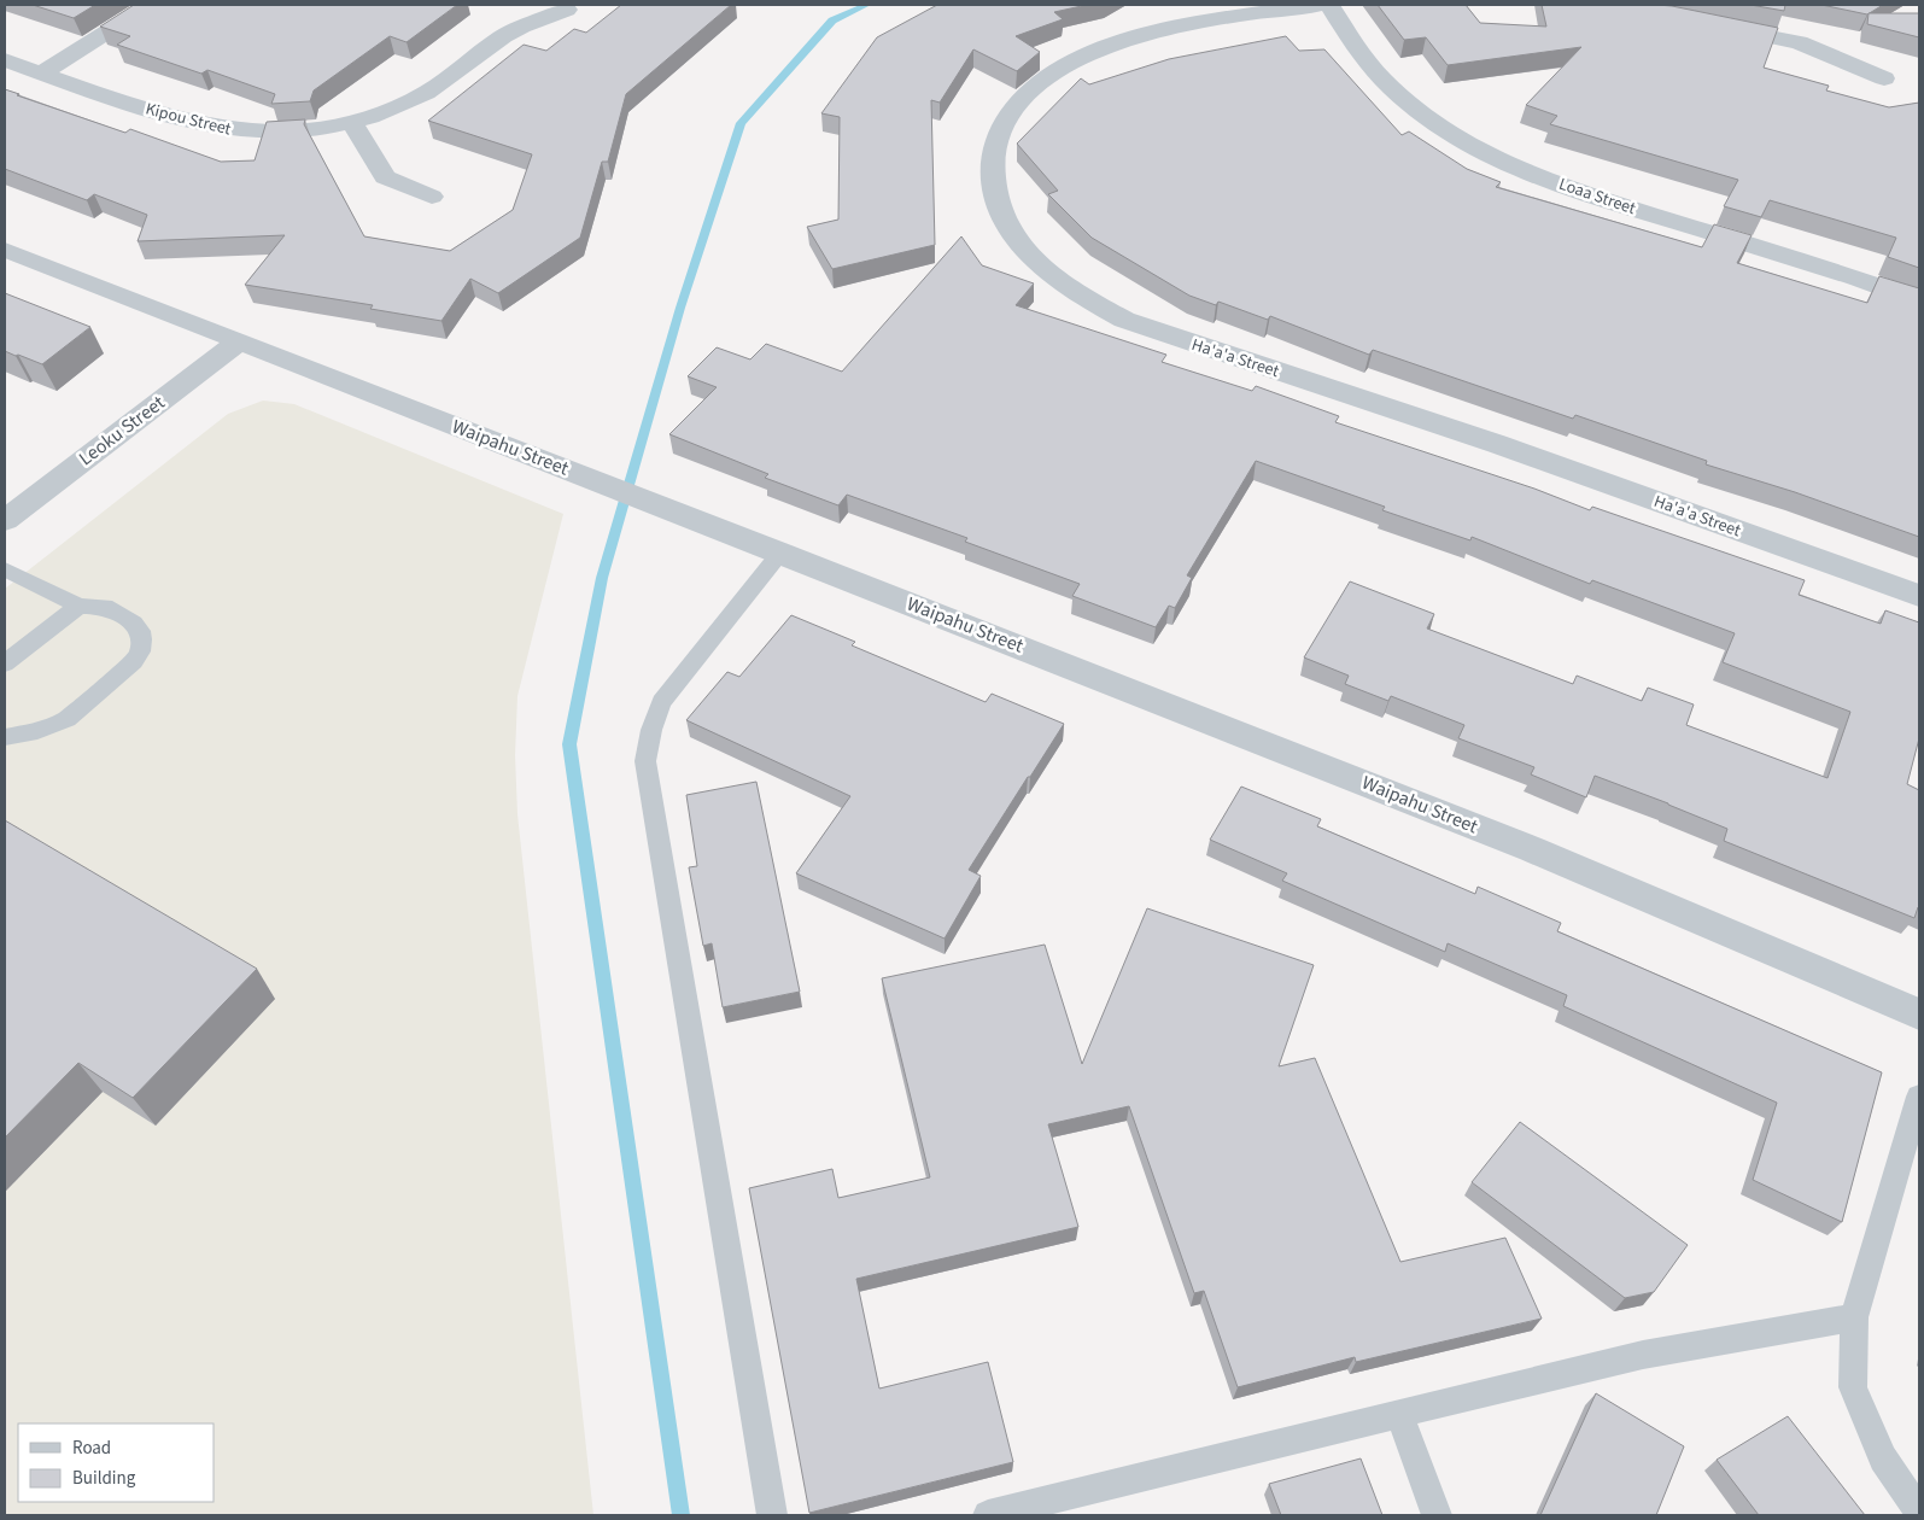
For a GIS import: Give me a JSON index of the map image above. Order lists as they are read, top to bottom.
{
  "streets": {
    "street": [
      "Kipou Street",
      "Loaa Street",
      "Ha'a'a Street",
      "Leoku Street",
      "Waipahu Street"
    ]
  },
  "crossings": [
    ["Leoku Street", "Waipahu Street"]
  ],
  "legend": ["Road", "Building"]
}
